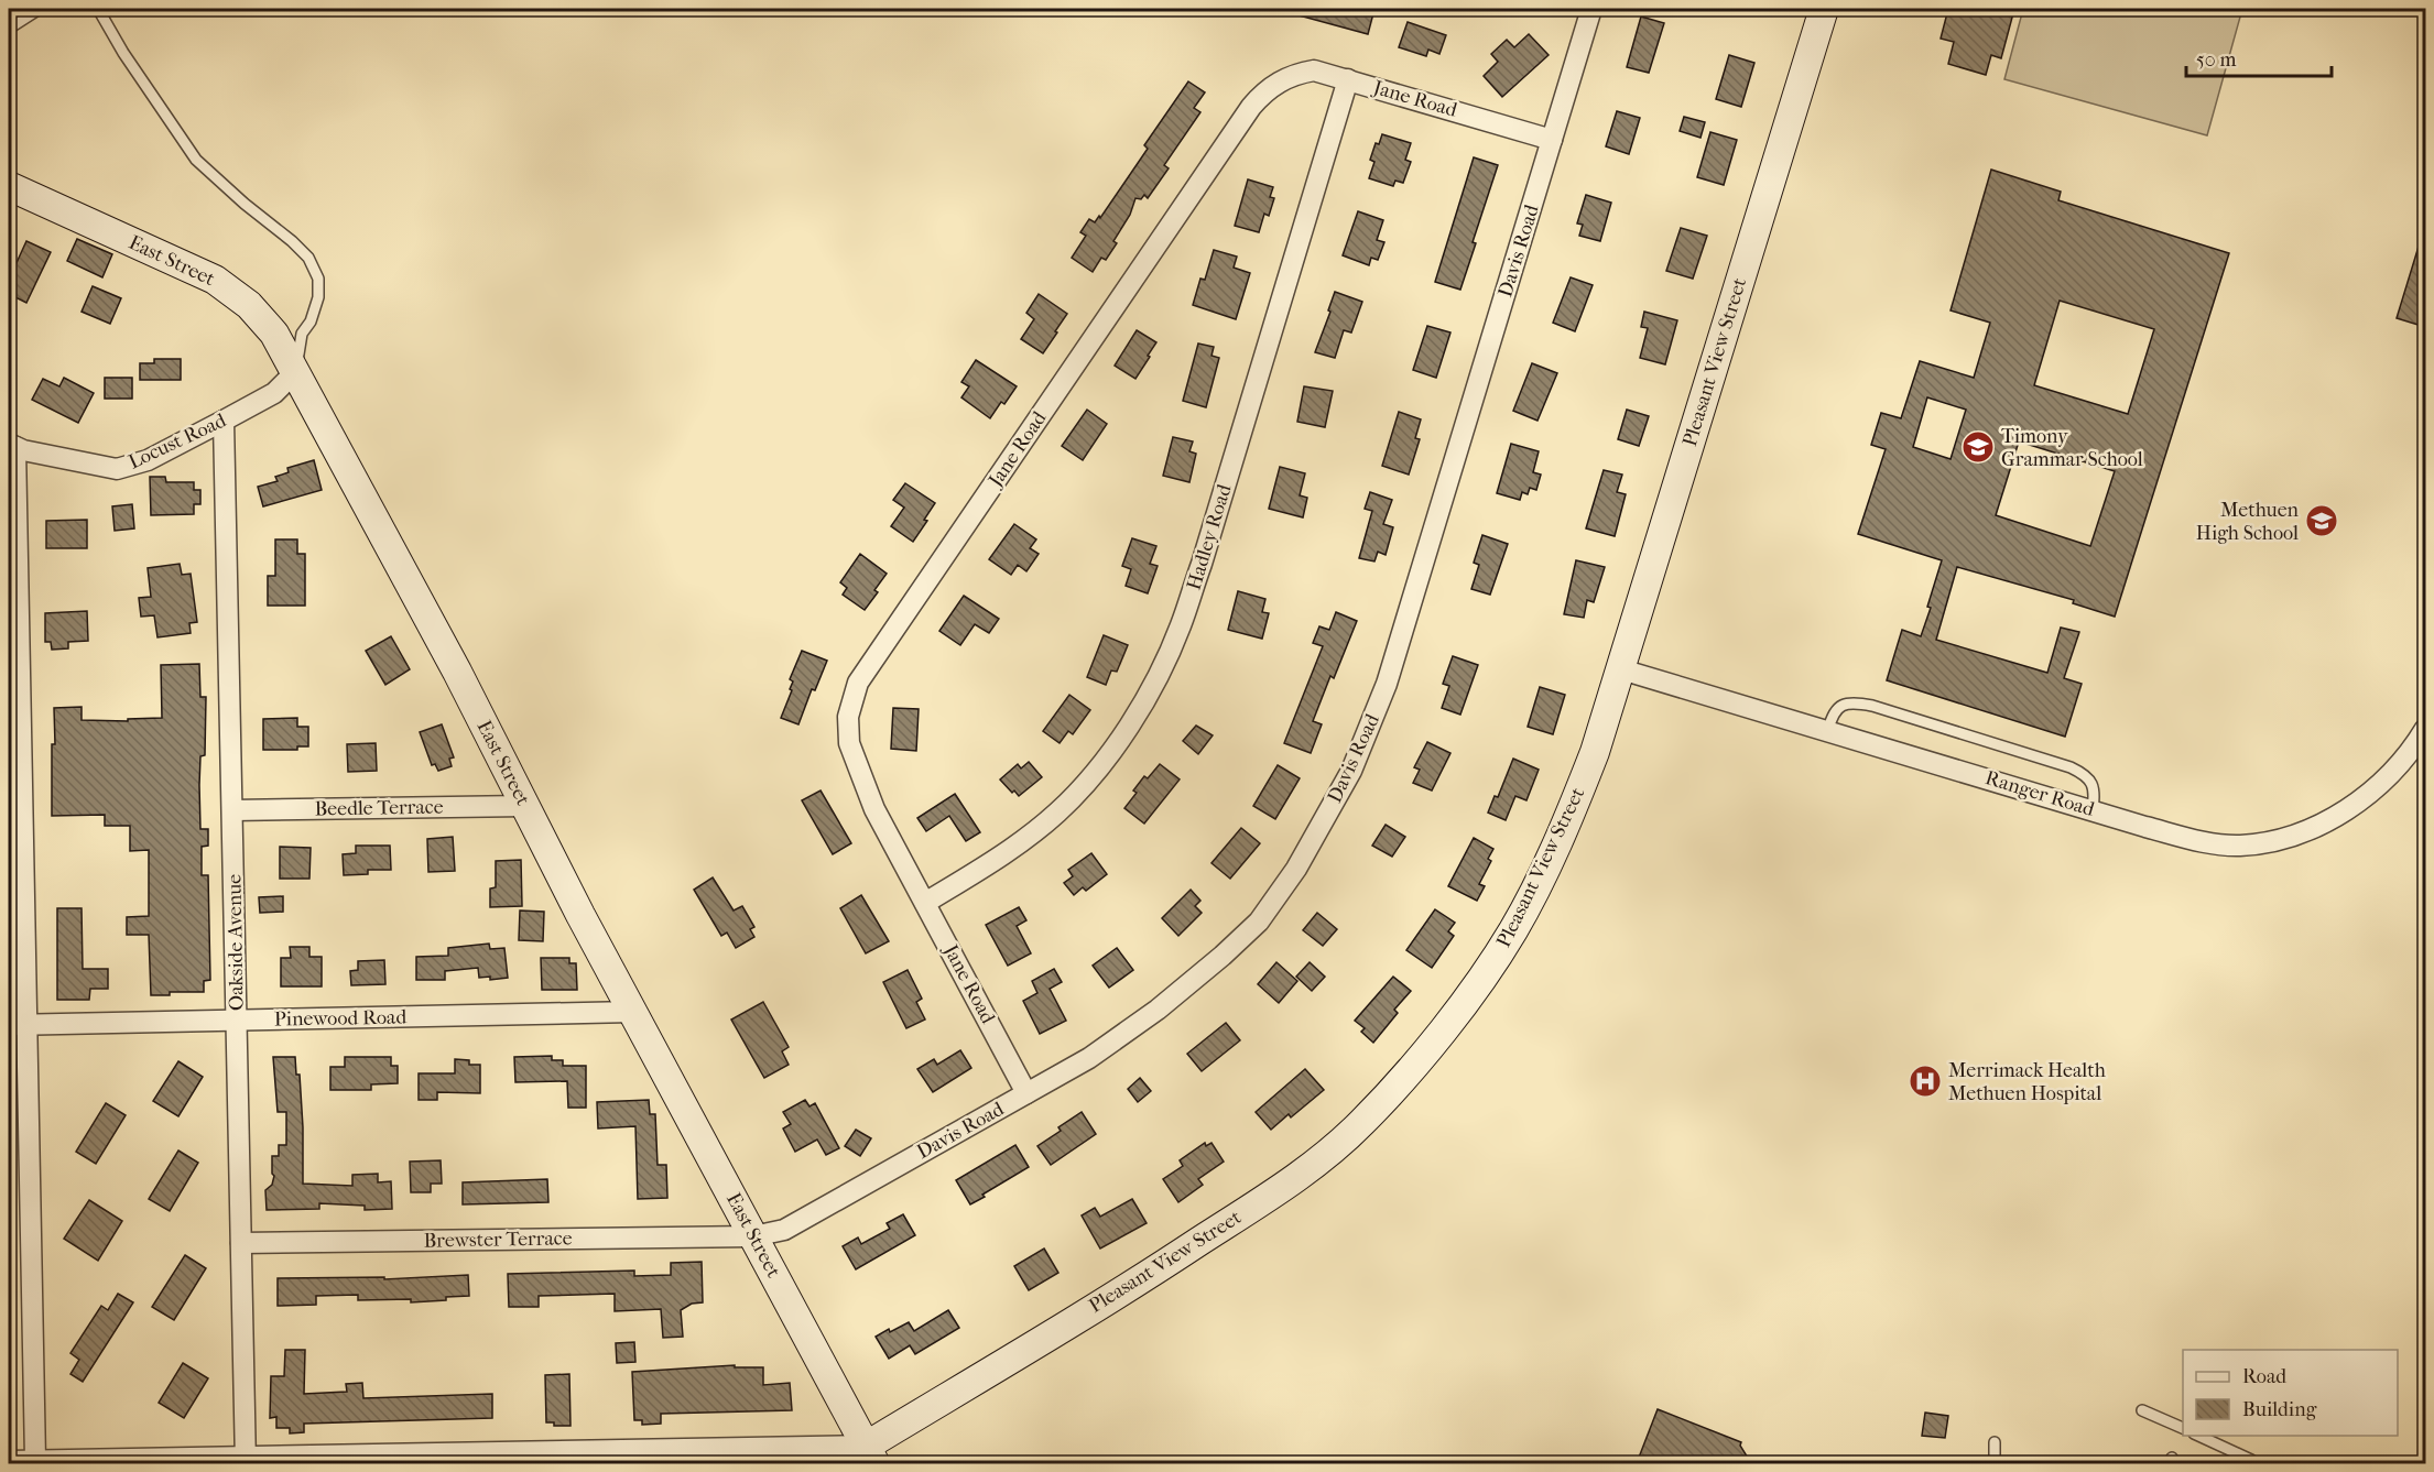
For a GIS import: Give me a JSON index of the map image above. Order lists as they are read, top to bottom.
{
  "streets": {
    "street": [
      "Jane Road",
      "Davis Road",
      "East Street",
      "Pleasant View Street",
      "Locust Road",
      "Hadley Road",
      "Ranger Road",
      "Beedle Terrace",
      "Oakside Avenue",
      "Pinewood Road",
      "Brewster Terrace"
    ]
  },
  "crossings": [
    ["Jane Road", "Davis Road"],
    ["Jane Road", "Hadley Road"],
    ["Davis Road", "East Street"],
    ["Davis Road", "Brewster Terrace"],
    ["East Street", "Pleasant View Street"],
    ["East Street", "Locust Road"],
    ["East Street", "Beedle Terrace"],
    ["East Street", "Pinewood Road"],
    ["East Street", "Brewster Terrace"],
    ["Pleasant View Street", "Ranger Road"],
    ["Locust Road", "Oakside Avenue"],
    ["Beedle Terrace", "Oakside Avenue"],
    ["Oakside Avenue", "Pinewood Road"],
    ["Oakside Avenue", "Brewster Terrace"]
  ],
  "places": {
    "school or university": ["Timony Grammar School", "Methuen High School"],
    "hospital": ["Merrimack Health Methuen Hospital"]
  },
  "legend": ["Road", "Building"],
  "scale_bar": "50 m"
}
